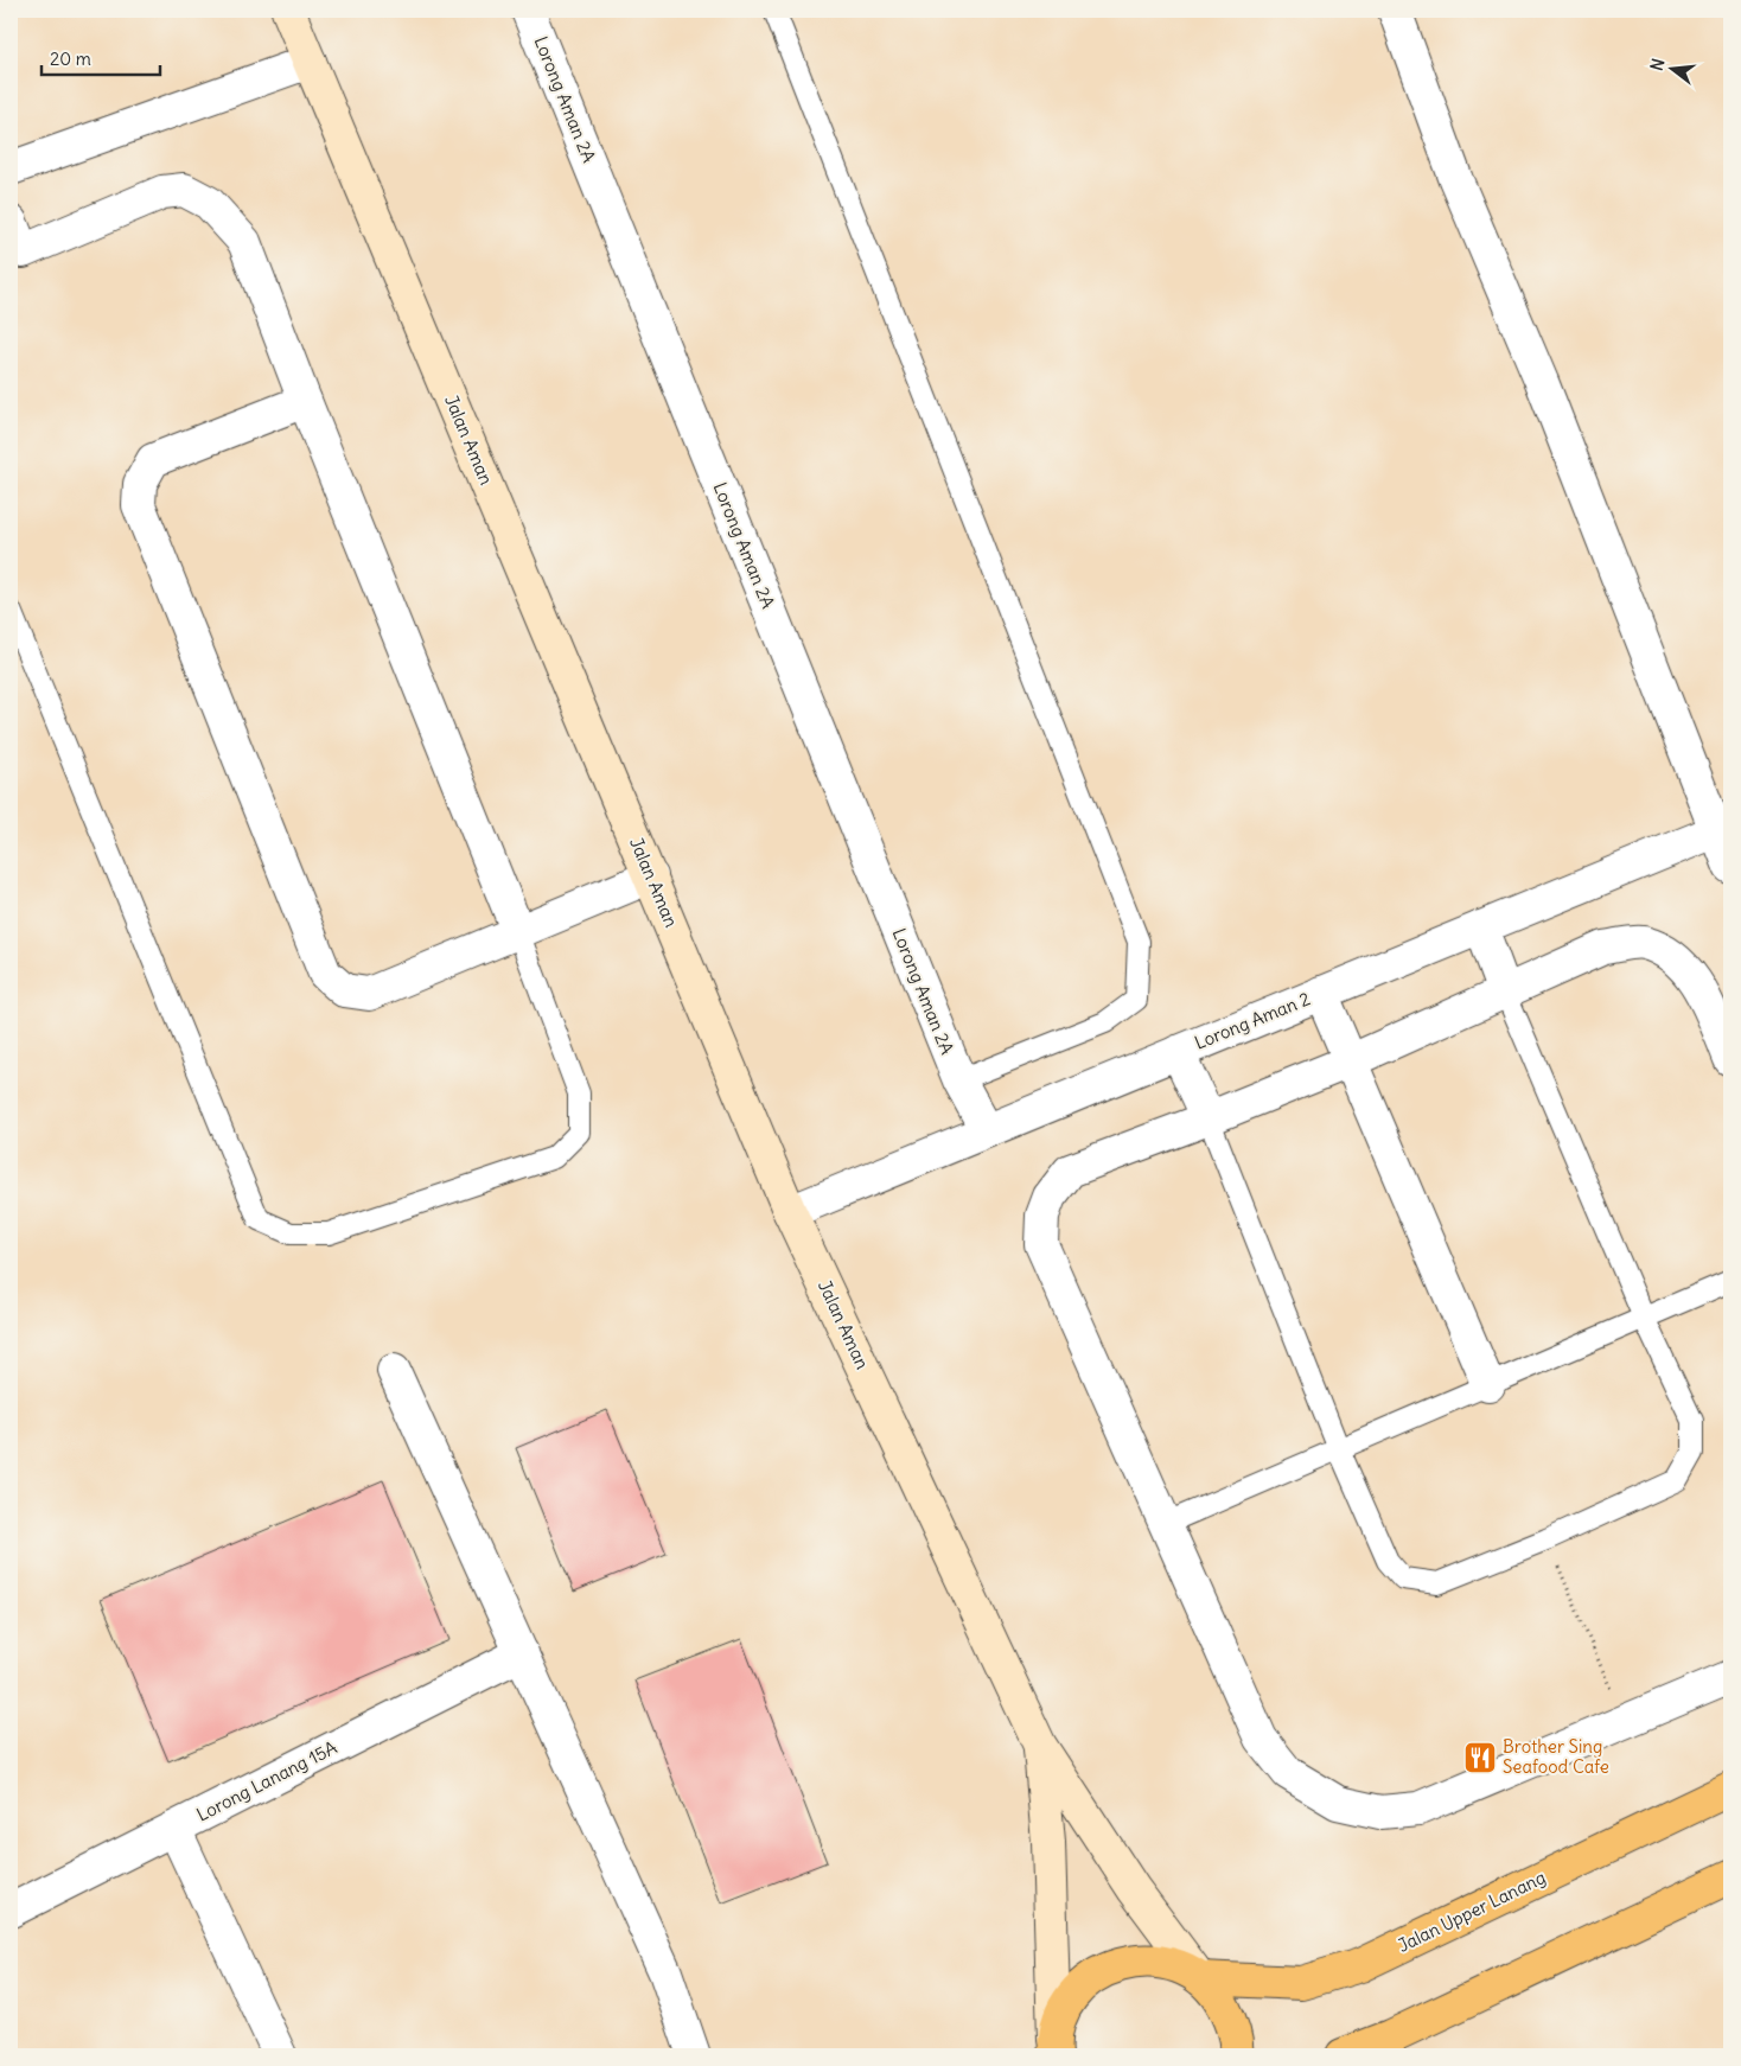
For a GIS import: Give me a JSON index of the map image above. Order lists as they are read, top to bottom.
{
  "streets": {
    "main road": ["Jalan Upper Lanang"],
    "street": [
      "Lorong Aman 2A",
      "Jalan Aman",
      "Lorong Aman 2",
      "Lorong Lanang 15A"
    ]
  },
  "crossings": [
    ["Lorong Aman 2A", "Lorong Aman 2"],
    ["Jalan Aman", "Lorong Aman 2"]
  ],
  "places": {
    "restaurant": ["Brother Sing Seafood Cafe"]
  },
  "scale_bar": "20 m",
  "north": "left"
}
